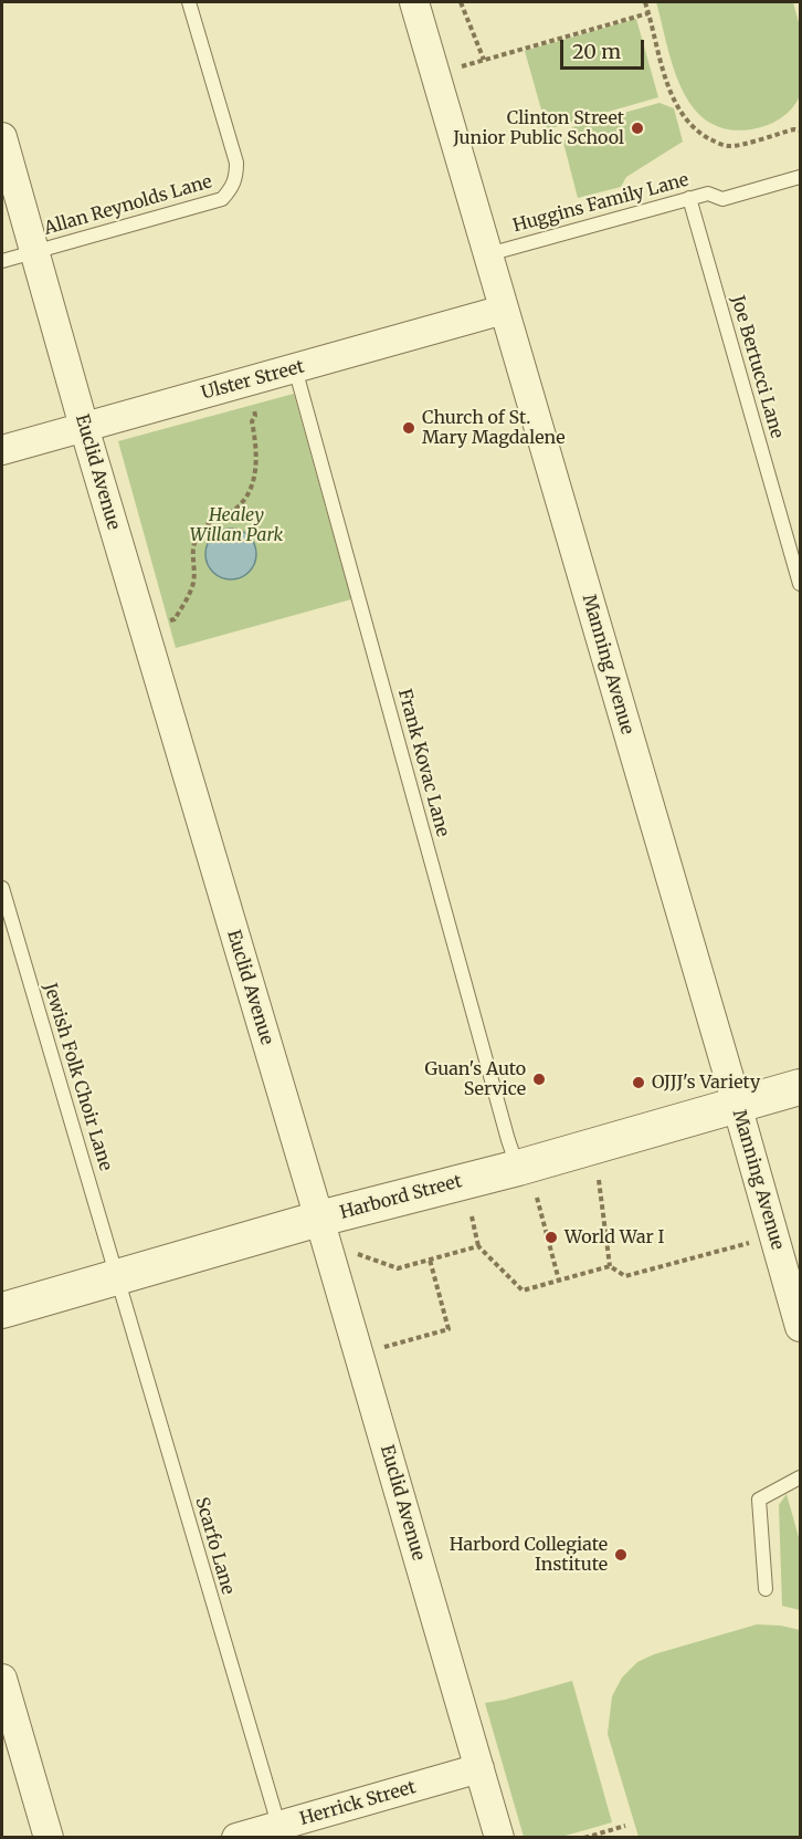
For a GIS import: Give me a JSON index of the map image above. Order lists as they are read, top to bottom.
{
  "streets": {
    "street": [
      "Ulster Street",
      "Euclid Avenue",
      "Manning Avenue",
      "Harbord Street",
      "Herrick Street"
    ],
    "lane": [
      "Huggins Family Lane",
      "Allan Reynolds Lane",
      "Joe Bertucci Lane",
      "Frank Kovac Lane",
      "Jewish Folk Choir Lane",
      "Scarfo Lane"
    ]
  },
  "crossings": [
    ["Huggins Family Lane", "Joe Bertucci Lane"],
    ["Huggins Family Lane", "Manning Avenue"],
    ["Allan Reynolds Lane", "Euclid Avenue"],
    ["Ulster Street", "Euclid Avenue"],
    ["Ulster Street", "Manning Avenue"],
    ["Ulster Street", "Frank Kovac Lane"],
    ["Euclid Avenue", "Harbord Street"],
    ["Euclid Avenue", "Herrick Street"],
    ["Manning Avenue", "Harbord Street"],
    ["Frank Kovac Lane", "Harbord Street"],
    ["Jewish Folk Choir Lane", "Harbord Street"],
    ["Jewish Folk Choir Lane", "Scarfo Lane"],
    ["Harbord Street", "Scarfo Lane"],
    ["Scarfo Lane", "Herrick Street"]
  ],
  "parks": ["Healey Willan Park"],
  "places": [
    "Clinton Street Junior Public School",
    "Church of St. Mary Magdalene",
    "Guan's Auto Service",
    "OJJJ's Variety",
    "World War I",
    "Harbord Collegiate Institute"
  ],
  "scale_bar": "20 m"
}
